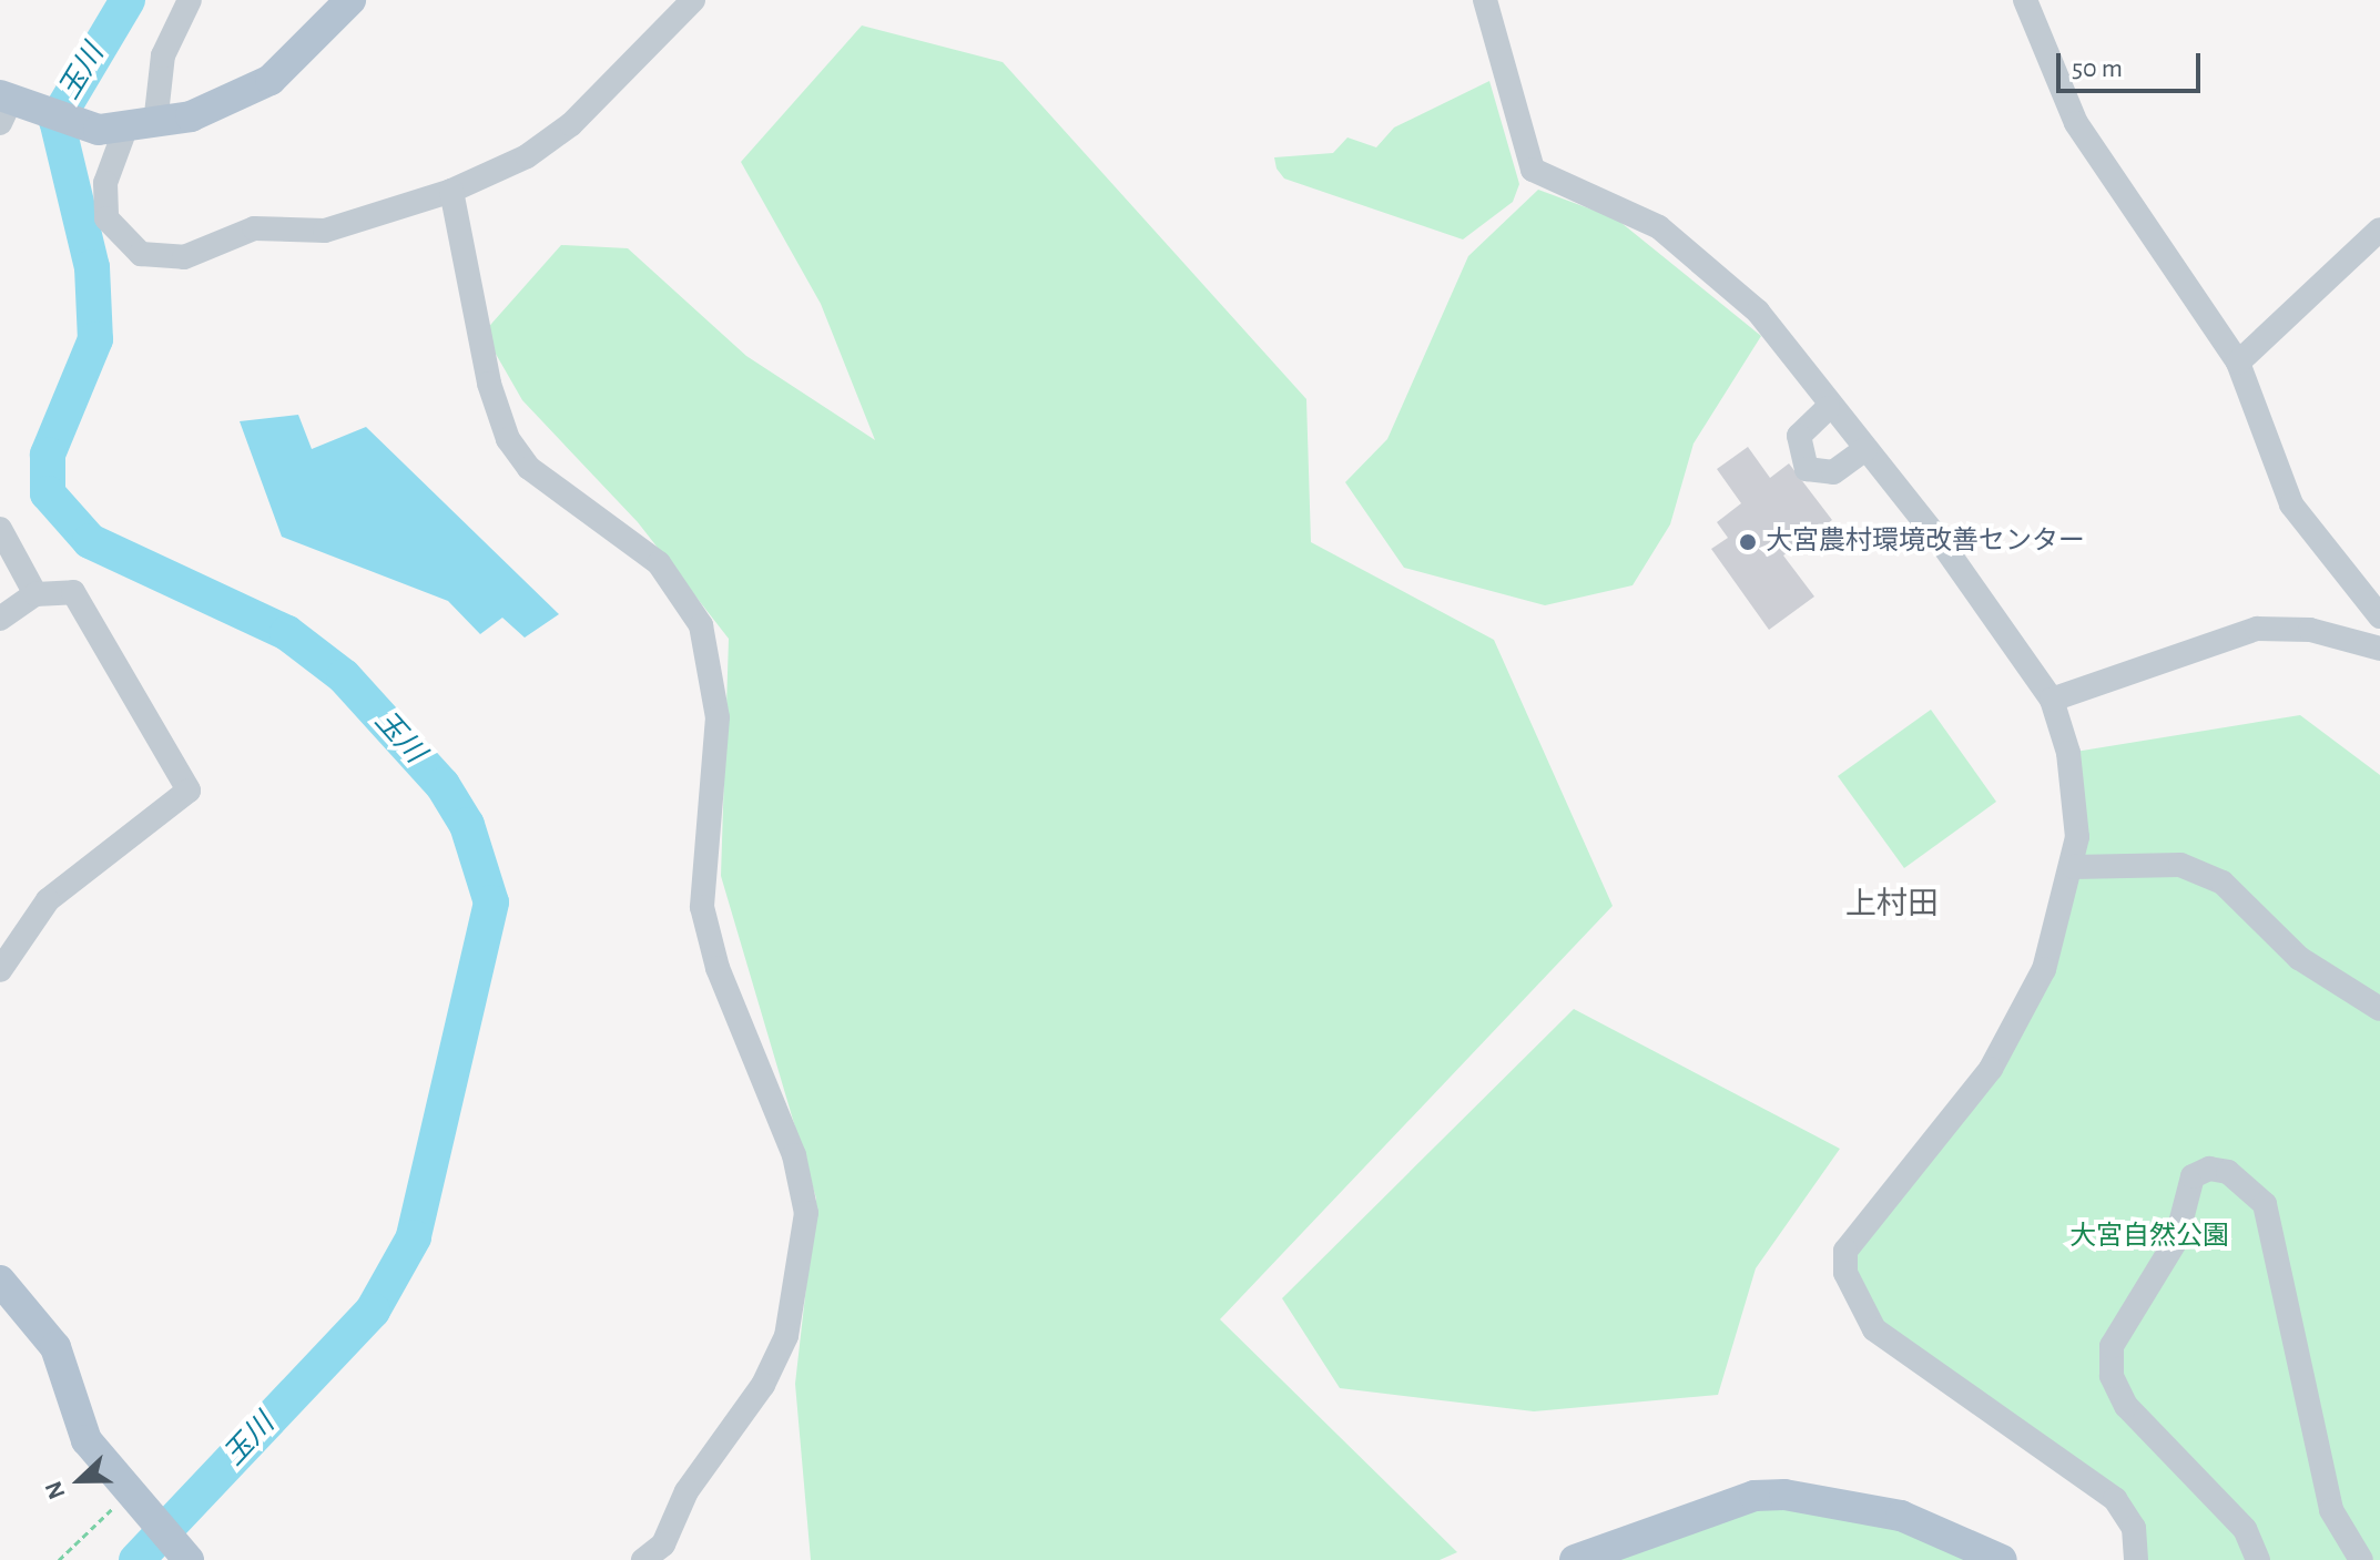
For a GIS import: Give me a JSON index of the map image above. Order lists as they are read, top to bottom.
{
  "districts": ["上村田"],
  "water": ["玉川"],
  "parks": ["大宮自然公園"],
  "places": ["大宮農村環境改善センター"],
  "scale_bar": "50 m",
  "north": "left"
}
